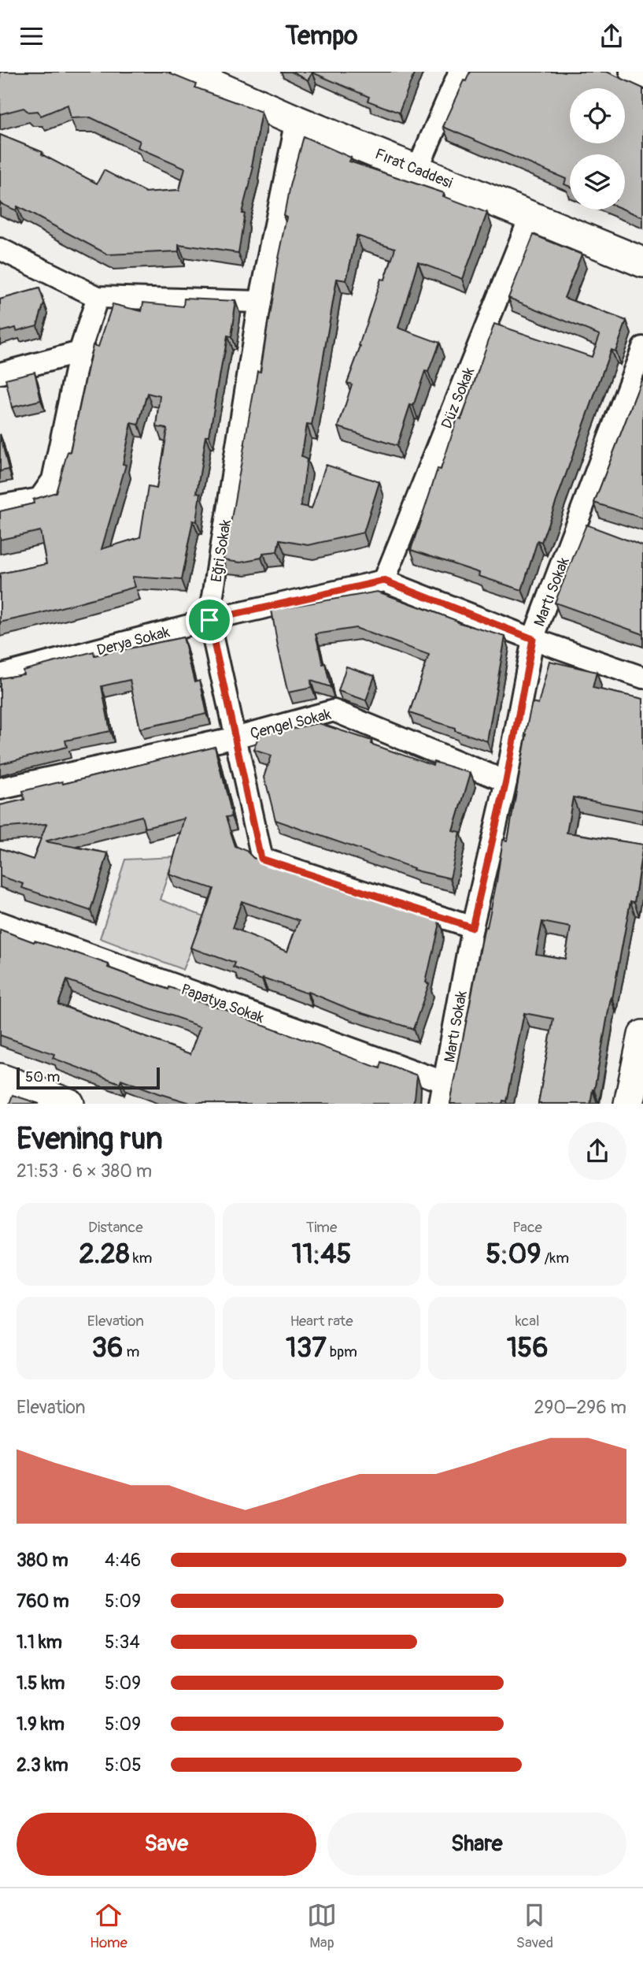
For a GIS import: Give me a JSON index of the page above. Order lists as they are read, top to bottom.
{
  "streets": {
    "street": [
      "Fırat Caddesi",
      "Düz Sokak",
      "Eğri Sokak",
      "Martı Sokak",
      "Derya Sokak",
      "Çengel Sokak",
      "Papatya Sokak"
    ]
  },
  "crossings": [
    ["Fırat Caddesi", "Düz Sokak"],
    ["Fırat Caddesi", "Eğri Sokak"],
    ["Düz Sokak", "Derya Sokak"],
    ["Eğri Sokak", "Martı Sokak"],
    ["Eğri Sokak", "Derya Sokak"],
    ["Eğri Sokak", "Çengel Sokak"],
    ["Martı Sokak", "Çengel Sokak"],
    ["Martı Sokak", "Papatya Sokak"]
  ],
  "scale_bar": "50 m",
  "page": {
    "header": "Tempo",
    "scale": "50 m",
    "heading": ["Evening run", "21:53 · 6 × 380 m"],
    "stats": [
      ["Distance", "2.28 km"],
      ["Time", "11:45"],
      ["Pace", "5:09 /km"],
      ["Elevation", "36 m"],
      ["Heart rate", "137 bpm"],
      ["kcal", "156"]
    ],
    "chart": ["Elevation", "290–296 m"],
    "list": [
      {
        "name": "380 m",
        "note": "4:46"
      },
      {
        "name": "760 m",
        "note": "5:09"
      },
      {
        "name": "1.1 km",
        "note": "5:34"
      },
      {
        "name": "1.5 km",
        "note": "5:09"
      },
      {
        "name": "1.9 km",
        "note": "5:09"
      },
      {
        "name": "2.3 km",
        "note": "5:05"
      }
    ],
    "buttons": ["Save", "Share"],
    "tabs": ["Home", "Map", "Saved"]
  }
}
